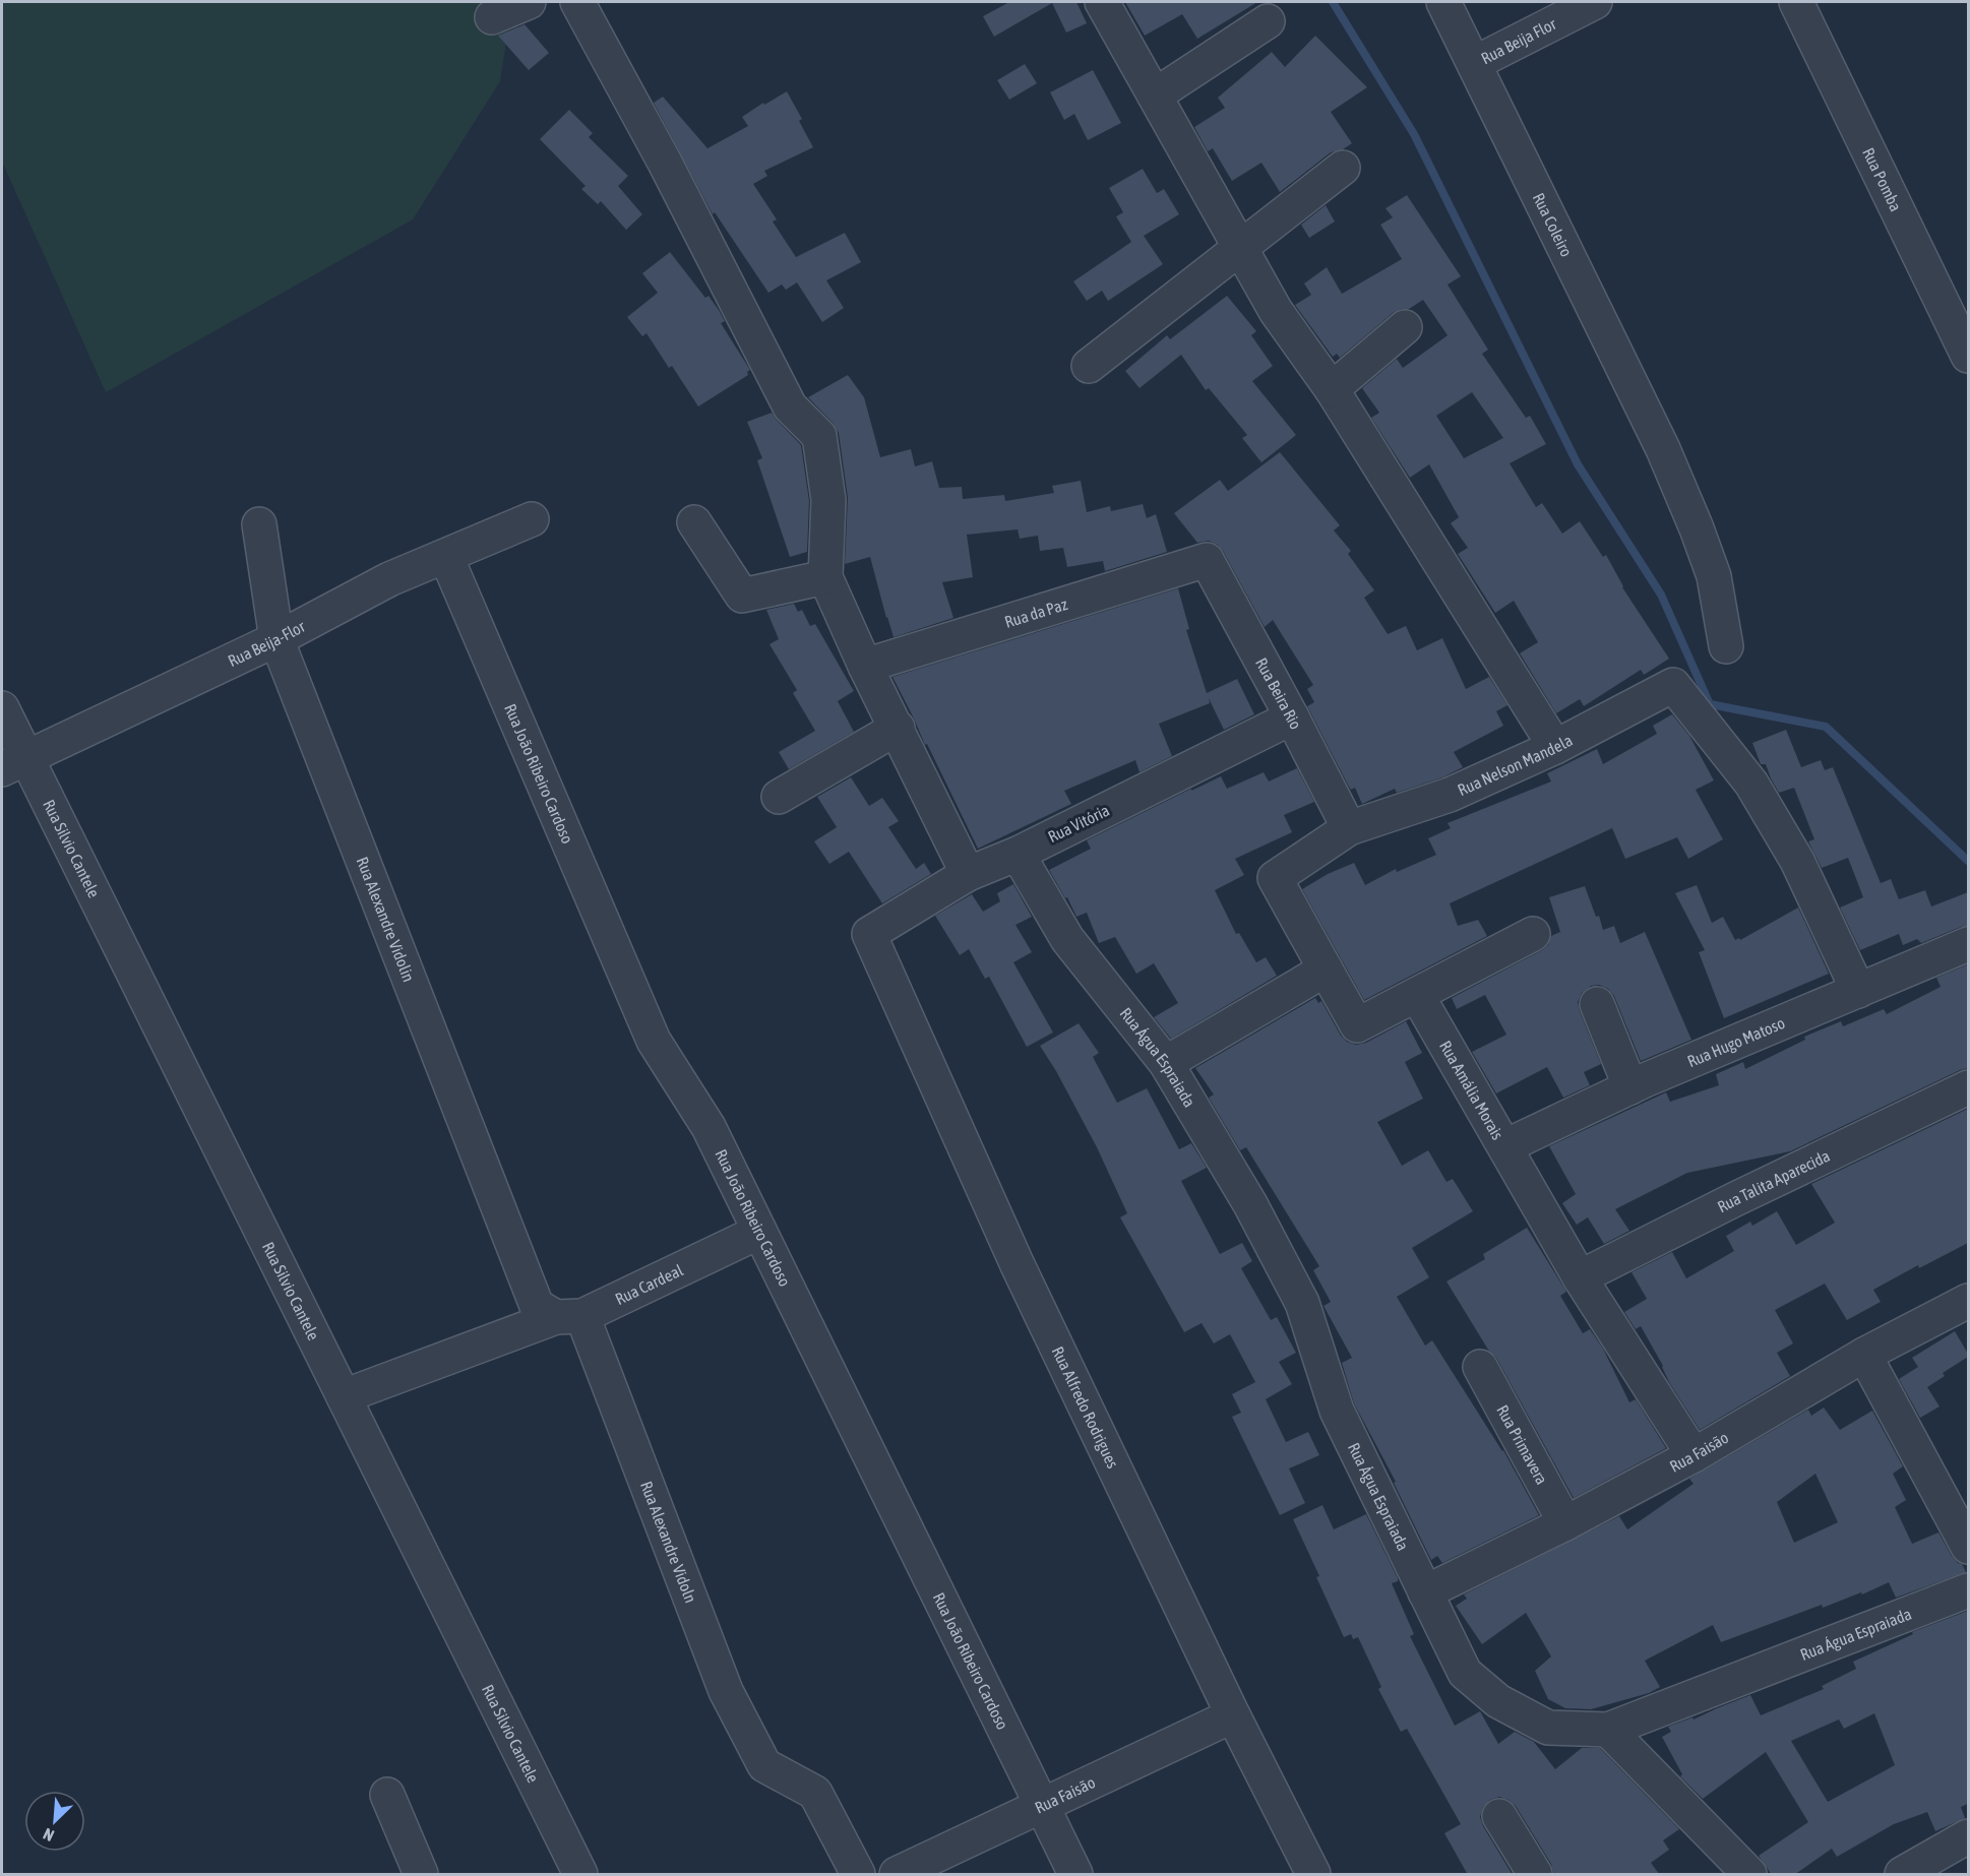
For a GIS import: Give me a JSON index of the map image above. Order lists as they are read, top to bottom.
{
  "streets": {
    "street": [
      "Rua Beija Flor",
      "Rua Pomba",
      "Rua Coleiro",
      "Rua da Paz",
      "Rua Beija-Flor",
      "Rua Beira Rio",
      "Rua Nelson Mandela",
      "Rua João Ribeiro Cardoso",
      "Rua Vitória",
      "Rua Silvio Cantele",
      "Rua Alexandre Vidolin",
      "Rua Hugo Matoso",
      "Rua Água Espraiada",
      "Rua Amália Morais",
      "Rua Talita Aparecida",
      "Rua Cardeal",
      "Rua Alfredo Rodrigues",
      "Rua Primavera",
      "Rua Faisão",
      "Rua Alexandre Vidoln"
    ]
  },
  "crossings": [
    ["Rua Beija Flor", "Rua Coleiro"],
    ["Rua da Paz", "Rua Beira Rio"],
    ["Rua Beija-Flor", "Rua João Ribeiro Cardoso"],
    ["Rua Beija-Flor", "Rua Silvio Cantele"],
    ["Rua Beija-Flor", "Rua Alexandre Vidolin"],
    ["Rua Beira Rio", "Rua Nelson Mandela"],
    ["Rua Beira Rio", "Rua Vitória"],
    ["Rua Nelson Mandela", "Rua Hugo Matoso"],
    ["Rua João Ribeiro Cardoso", "Rua Cardeal"],
    ["Rua João Ribeiro Cardoso", "Rua Faisão"],
    ["Rua Vitória", "Rua Água Espraiada"],
    ["Rua Vitória", "Rua Alfredo Rodrigues"],
    ["Rua Silvio Cantele", "Rua Cardeal"],
    ["Rua Alexandre Vidolin", "Rua Cardeal"],
    ["Rua Alexandre Vidolin", "Rua Alexandre Vidoln"],
    ["Rua Hugo Matoso", "Rua Amália Morais"],
    ["Rua Água Espraiada", "Rua Faisão"],
    ["Rua Amália Morais", "Rua Talita Aparecida"],
    ["Rua Amália Morais", "Rua Faisão"],
    ["Rua Cardeal", "Rua Alexandre Vidoln"],
    ["Rua Alfredo Rodrigues", "Rua Faisão"],
    ["Rua Primavera", "Rua Faisão"]
  ],
  "north": "bottom left"
}
